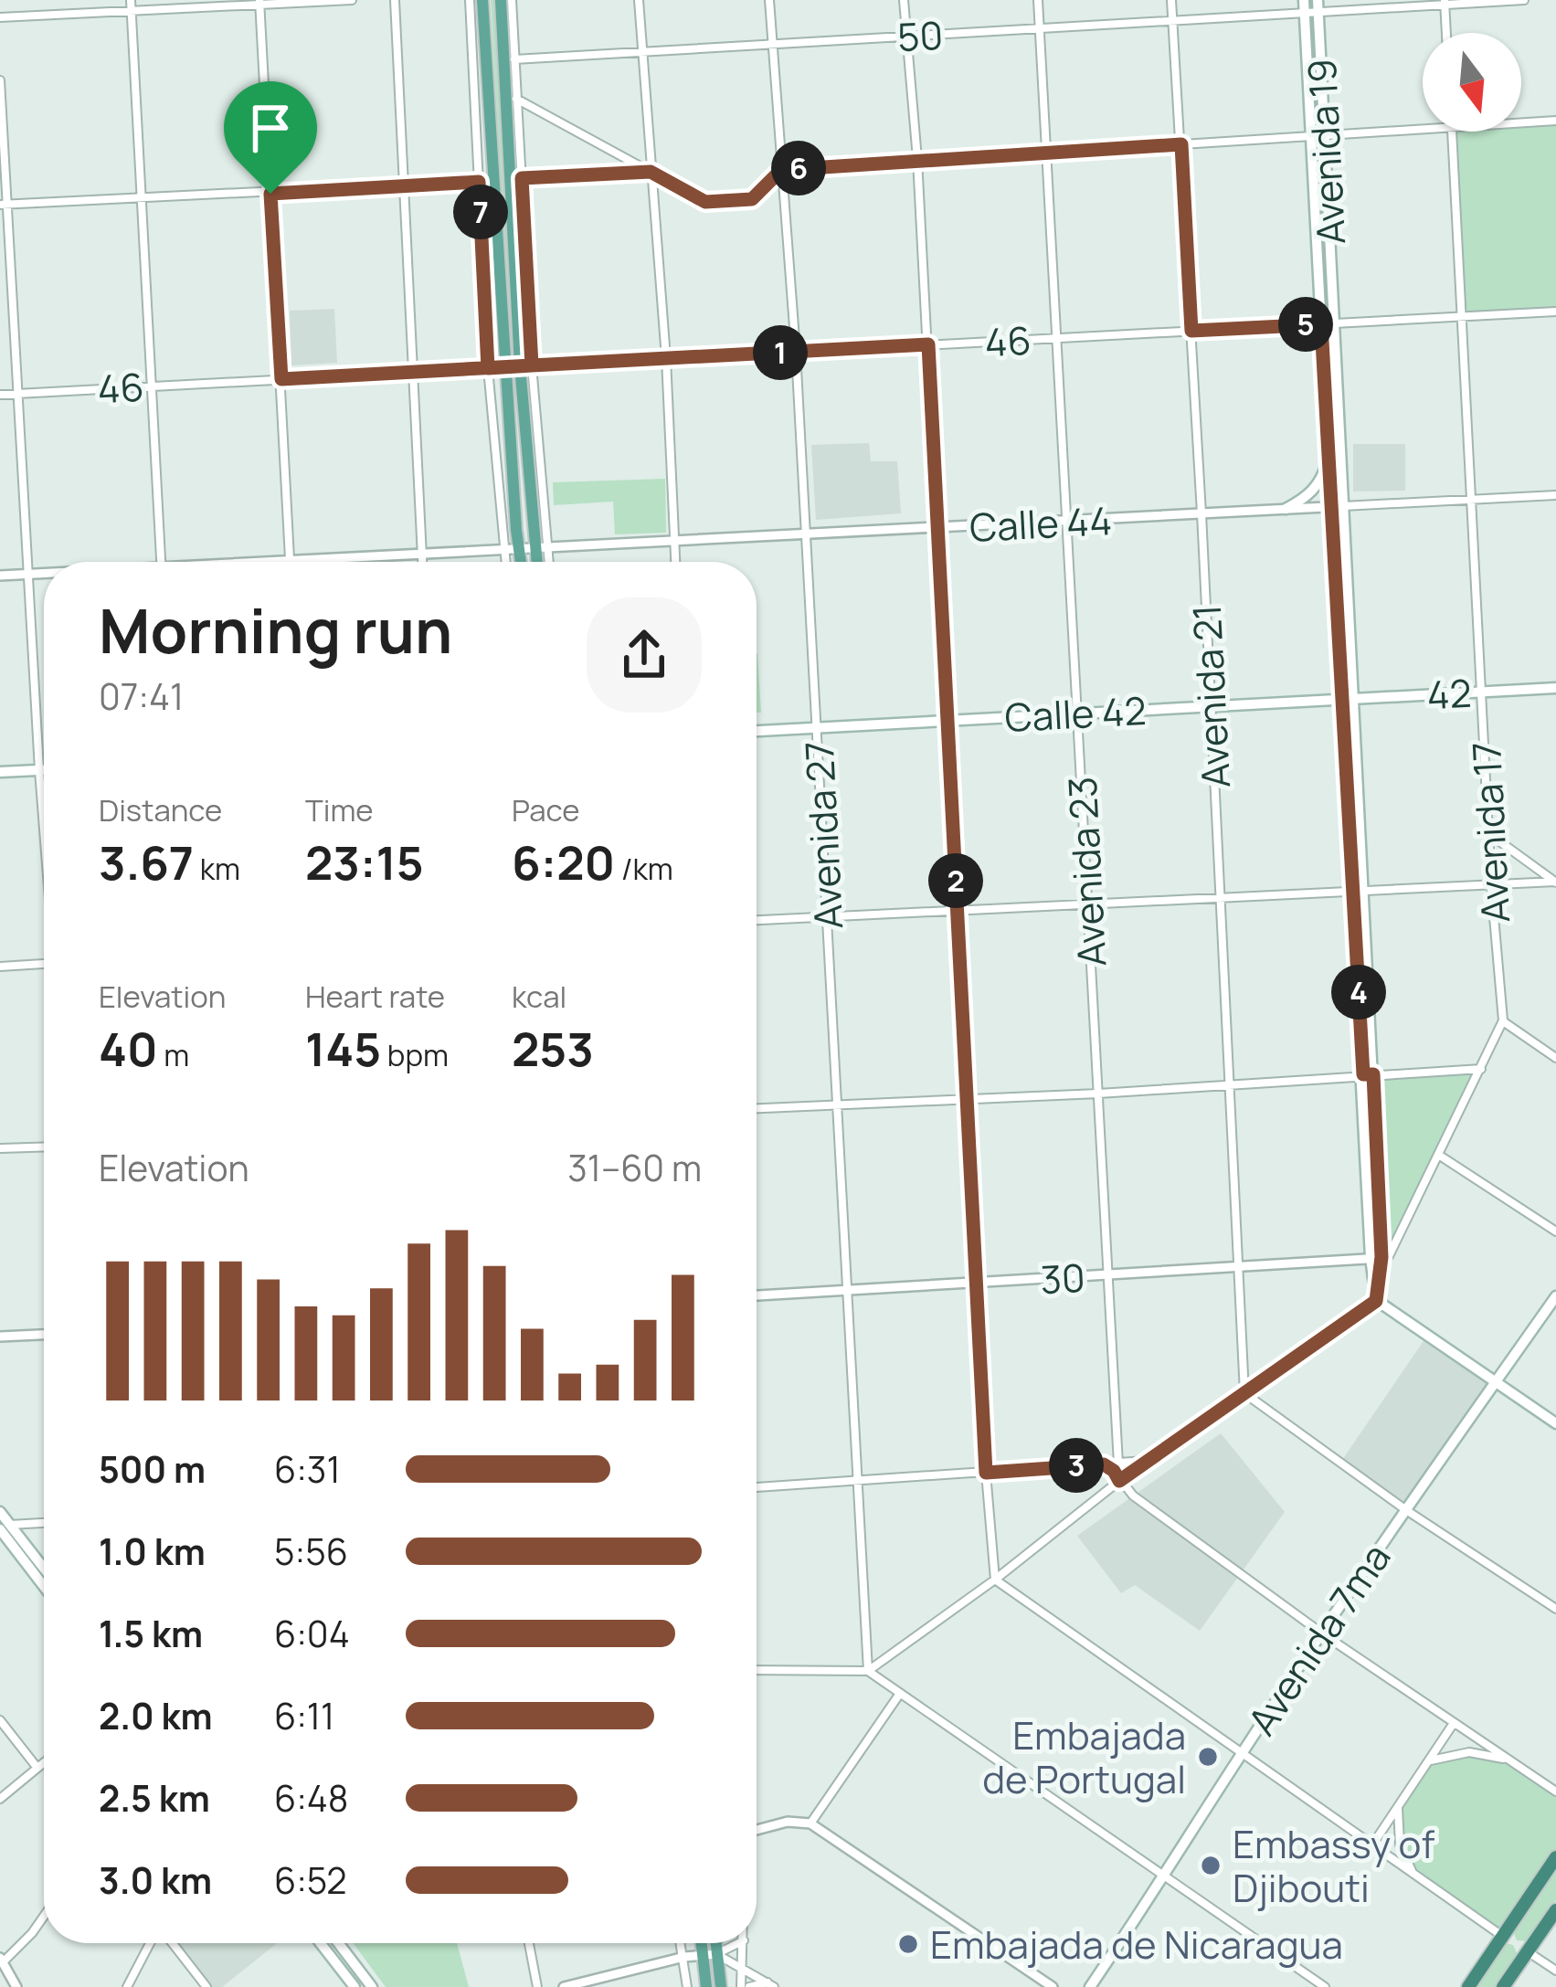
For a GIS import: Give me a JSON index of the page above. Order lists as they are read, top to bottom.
{
  "streets": {
    "main road": [
      "Avenida 19",
      "42",
      "Calle 42",
      "Avenida 7ma"
    ],
    "street": [
      "50",
      "46",
      "Calle 44",
      "Avenida 21",
      "Avenida 17",
      "Avenida 27",
      "Avenida 23",
      "30"
    ]
  },
  "crossings": [
    ["50", "Avenida 19"],
    ["50", "Avenida 21"],
    ["50", "Avenida 27"],
    ["50", "Avenida 23"],
    ["Avenida 19", "46"],
    ["Avenida 19", "Calle 44"],
    ["Avenida 19", "42"],
    ["Avenida 19", "Calle 42"],
    ["Avenida 19", "Avenida 17"],
    ["Avenida 19", "30"],
    ["46", "Avenida 21"],
    ["46", "Avenida 17"],
    ["46", "Avenida 27"],
    ["46", "Avenida 23"],
    ["Calle 44", "Avenida 21"],
    ["Calle 44", "Avenida 17"],
    ["Calle 44", "Avenida 27"],
    ["Calle 44", "Avenida 23"],
    ["42", "Calle 42"],
    ["42", "Avenida 17"],
    ["Avenida 21", "Calle 42"],
    ["Avenida 21", "30"],
    ["Calle 42", "Avenida 27"],
    ["Calle 42", "Avenida 23"],
    ["Avenida 17", "30"],
    ["Avenida 27", "30"],
    ["Avenida 23", "30"]
  ],
  "places": ["Embajada de Portugal", "Embassy of Djibouti", "Embajada de Nicaragua"],
  "north": "bottom",
  "page": {
    "pins": [
      "6",
      "7",
      "5",
      "1",
      "2",
      "4",
      "3"
    ],
    "heading": ["Morning run", "07:41"],
    "stats": [
      ["Distance", "3.67 km"],
      ["Time", "23:15"],
      ["Pace", "6:20 /km"],
      ["Elevation", "40 m"],
      ["Heart rate", "145 bpm"],
      ["kcal", "253"]
    ],
    "chart": ["Elevation", "31–60 m"],
    "list": [
      {
        "name": "500 m",
        "note": "6:31"
      },
      {
        "name": "1.0 km",
        "note": "5:56"
      },
      {
        "name": "1.5 km",
        "note": "6:04"
      },
      {
        "name": "2.0 km",
        "note": "6:11"
      },
      {
        "name": "2.5 km",
        "note": "6:48"
      },
      {
        "name": "3.0 km",
        "note": "6:52"
      }
    ]
  }
}
